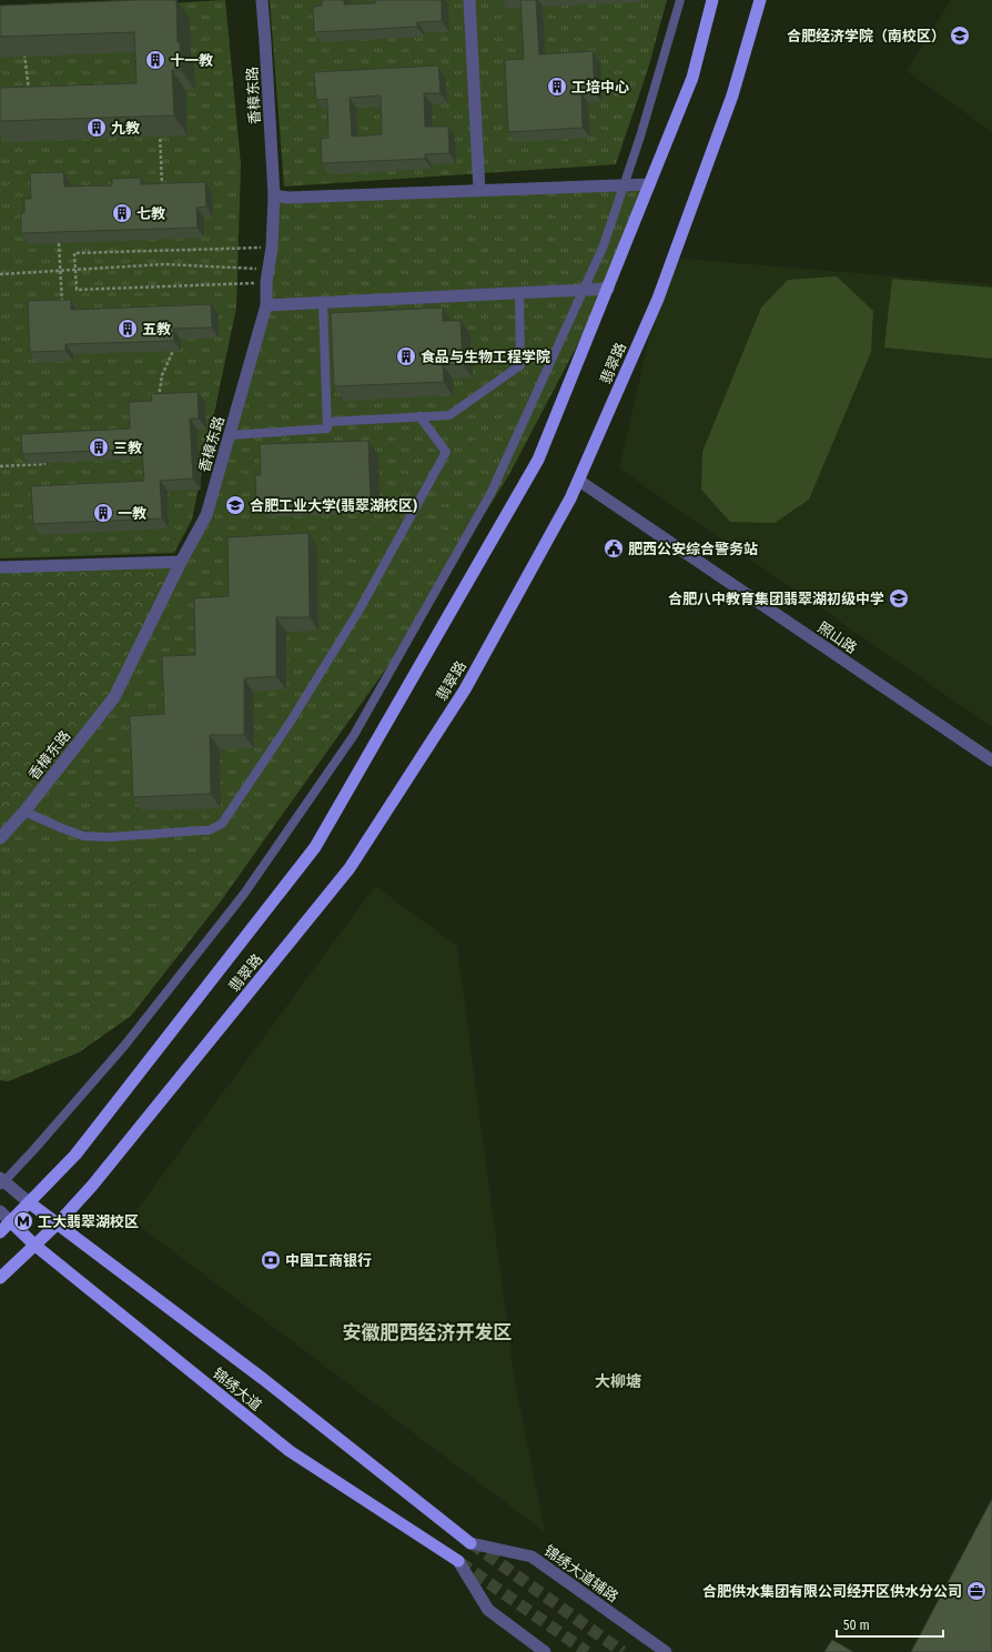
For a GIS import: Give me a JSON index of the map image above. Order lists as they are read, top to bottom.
{
  "streets": {
    "main road": ["翡翠路", "锦绣大道"],
    "street": ["香樟东路", "照山路", "锦绣大道辅路"]
  },
  "crossings": [
    ["翡翠路", "照山路"],
    ["翡翠路", "锦绣大道"],
    ["锦绣大道", "锦绣大道辅路"]
  ],
  "districts": ["安徽肥西经济开发区", "大柳塘"],
  "places": {
    "school or university": ["合肥经济学院（南校区）", "合肥工业大学(翡翠湖校区)", "合肥八中教育集团翡翠湖初级中学"],
    "building": [
      "十一教",
      "工培中心",
      "九教",
      "七教",
      "五教",
      "食品与生物工程学院",
      "三教",
      "一教"
    ],
    "public building": ["肥西公安综合警务站"],
    "metro station": ["工大翡翠湖校区"],
    "bank": ["中国工商银行"],
    "office": ["合肥供水集团有限公司经开区供水分公司"]
  },
  "scale_bar": "50 m"
}
